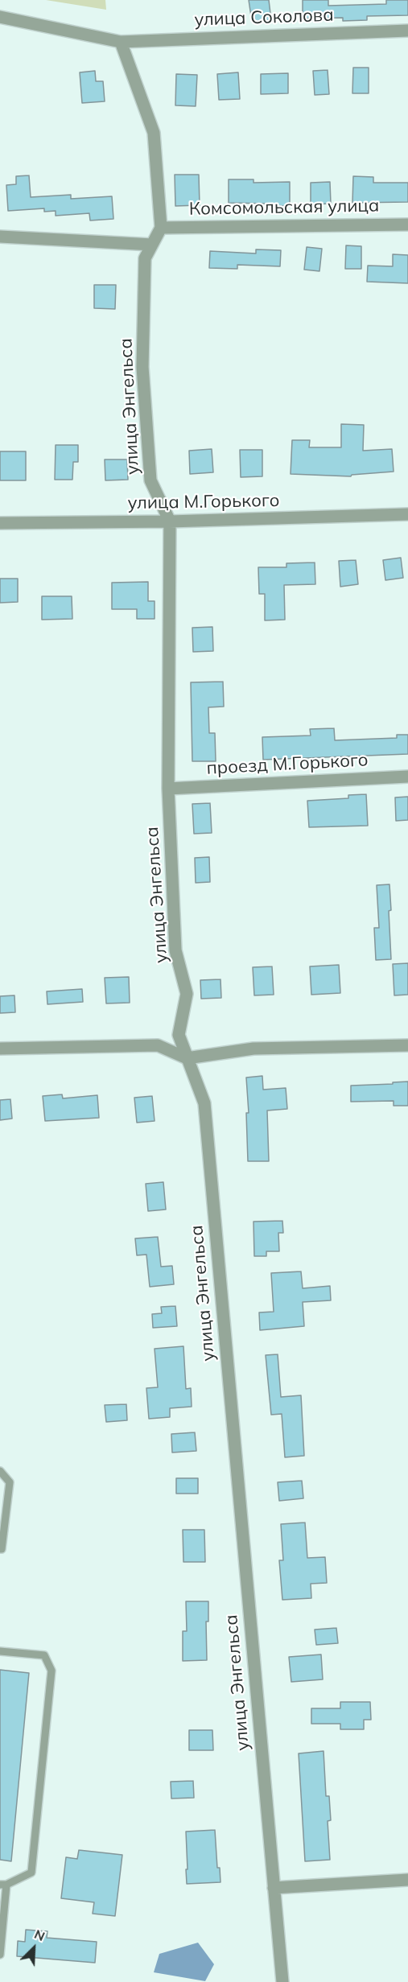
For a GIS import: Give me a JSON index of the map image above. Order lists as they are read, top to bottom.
{
  "streets": {
    "street": [
      "улица Соколова",
      "Комсомольская улица",
      "улица Энгельса",
      "улица М.Горького",
      "проезд М.Горького"
    ]
  },
  "crossings": [
    ["Комсомольская улица", "улица Энгельса"],
    ["улица Энгельса", "улица М.Горького"],
    ["улица Энгельса", "проезд М.Горького"]
  ],
  "north": "top right"
}
